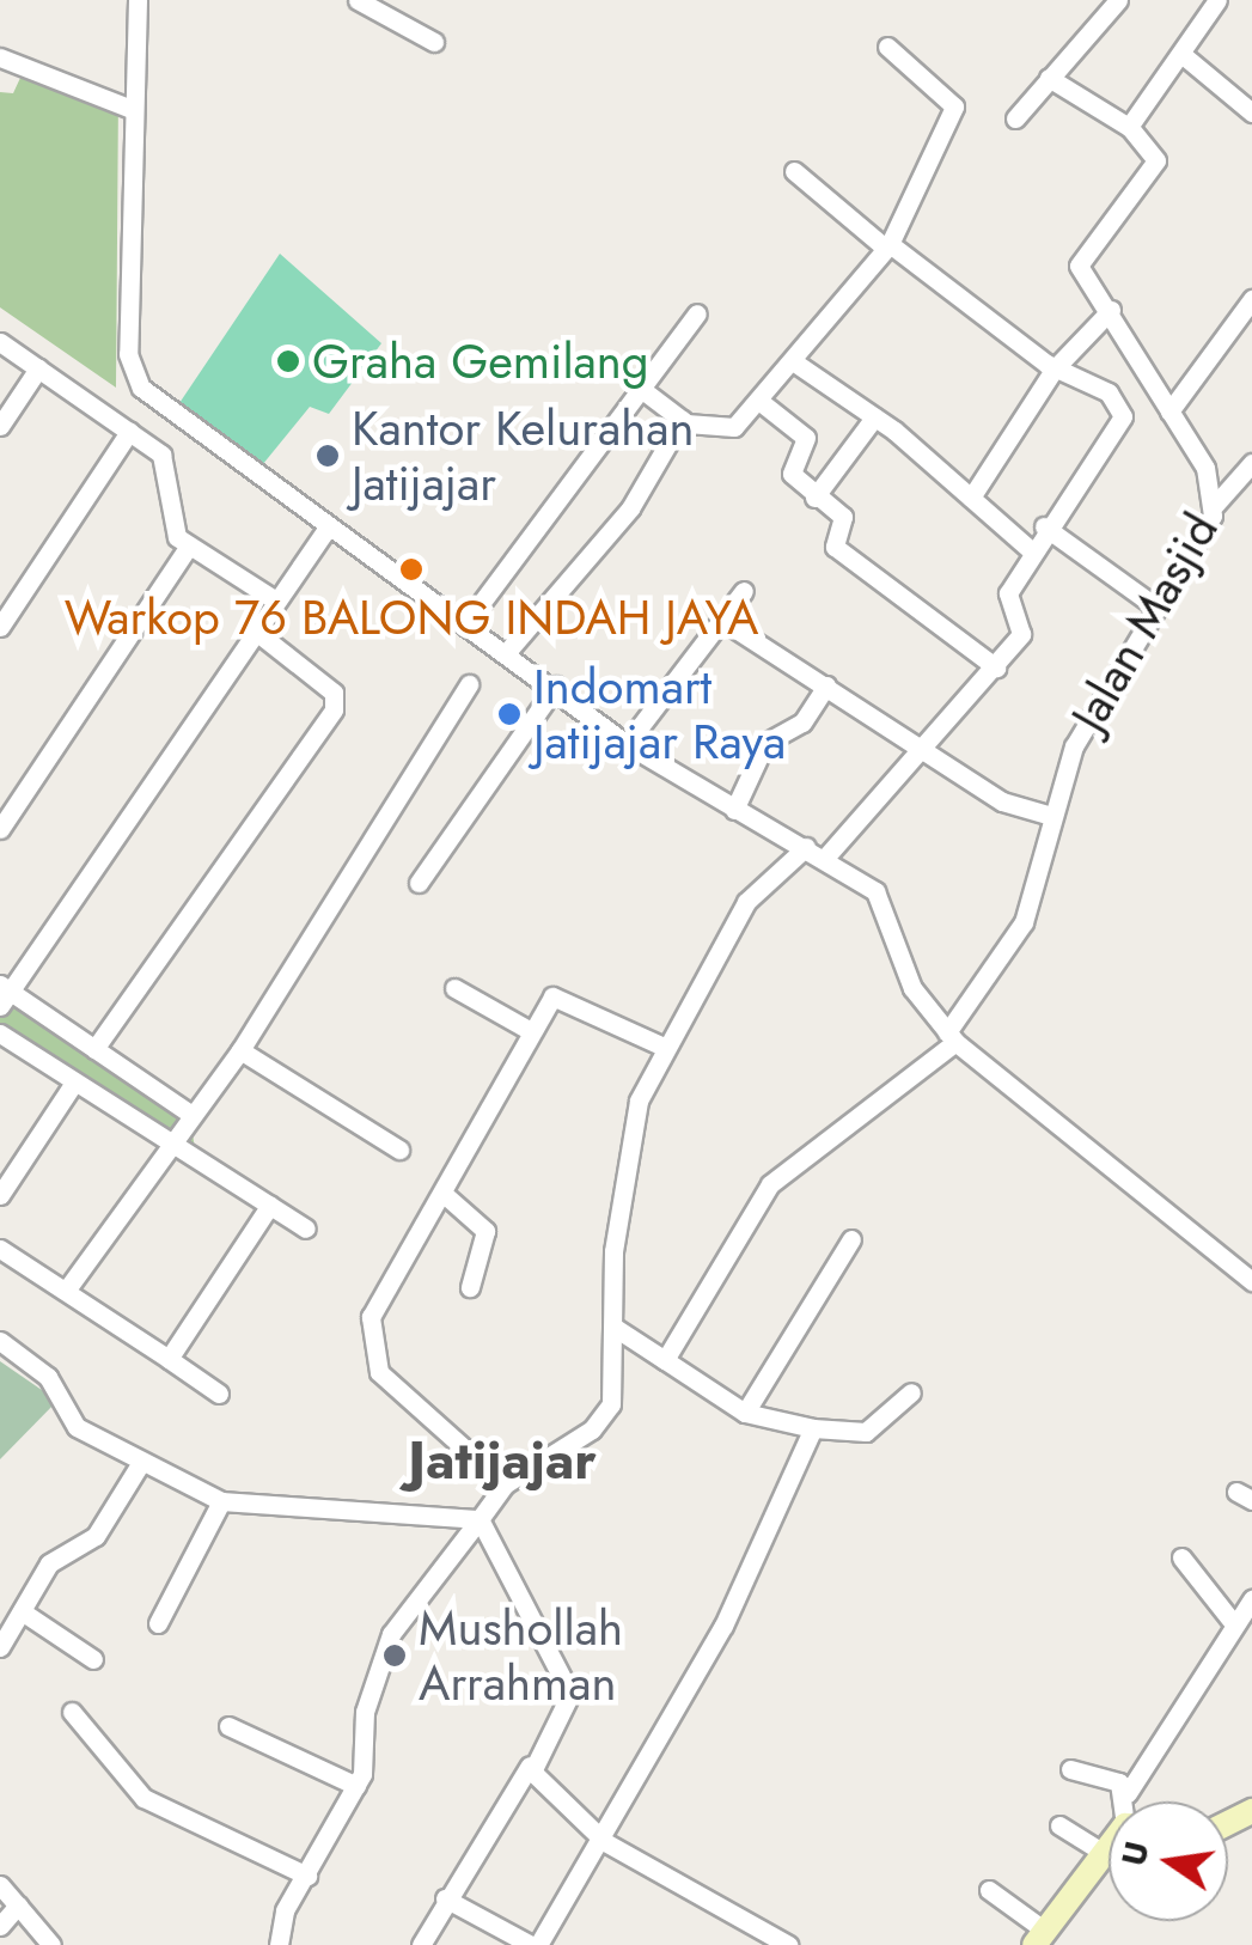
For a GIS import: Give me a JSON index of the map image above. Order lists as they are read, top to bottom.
{
  "streets": {
    "street": ["Jalan Masjid"]
  },
  "districts": ["Jatijajar"],
  "places": [
    "Graha Gemilang",
    "Kantor Kelurahan Jatijajar",
    "Warkop 76 BALONG INDAH JAYA",
    "Indomart Jatijajar Raya",
    "Mushollah Arrahman"
  ],
  "north": "left"
}
